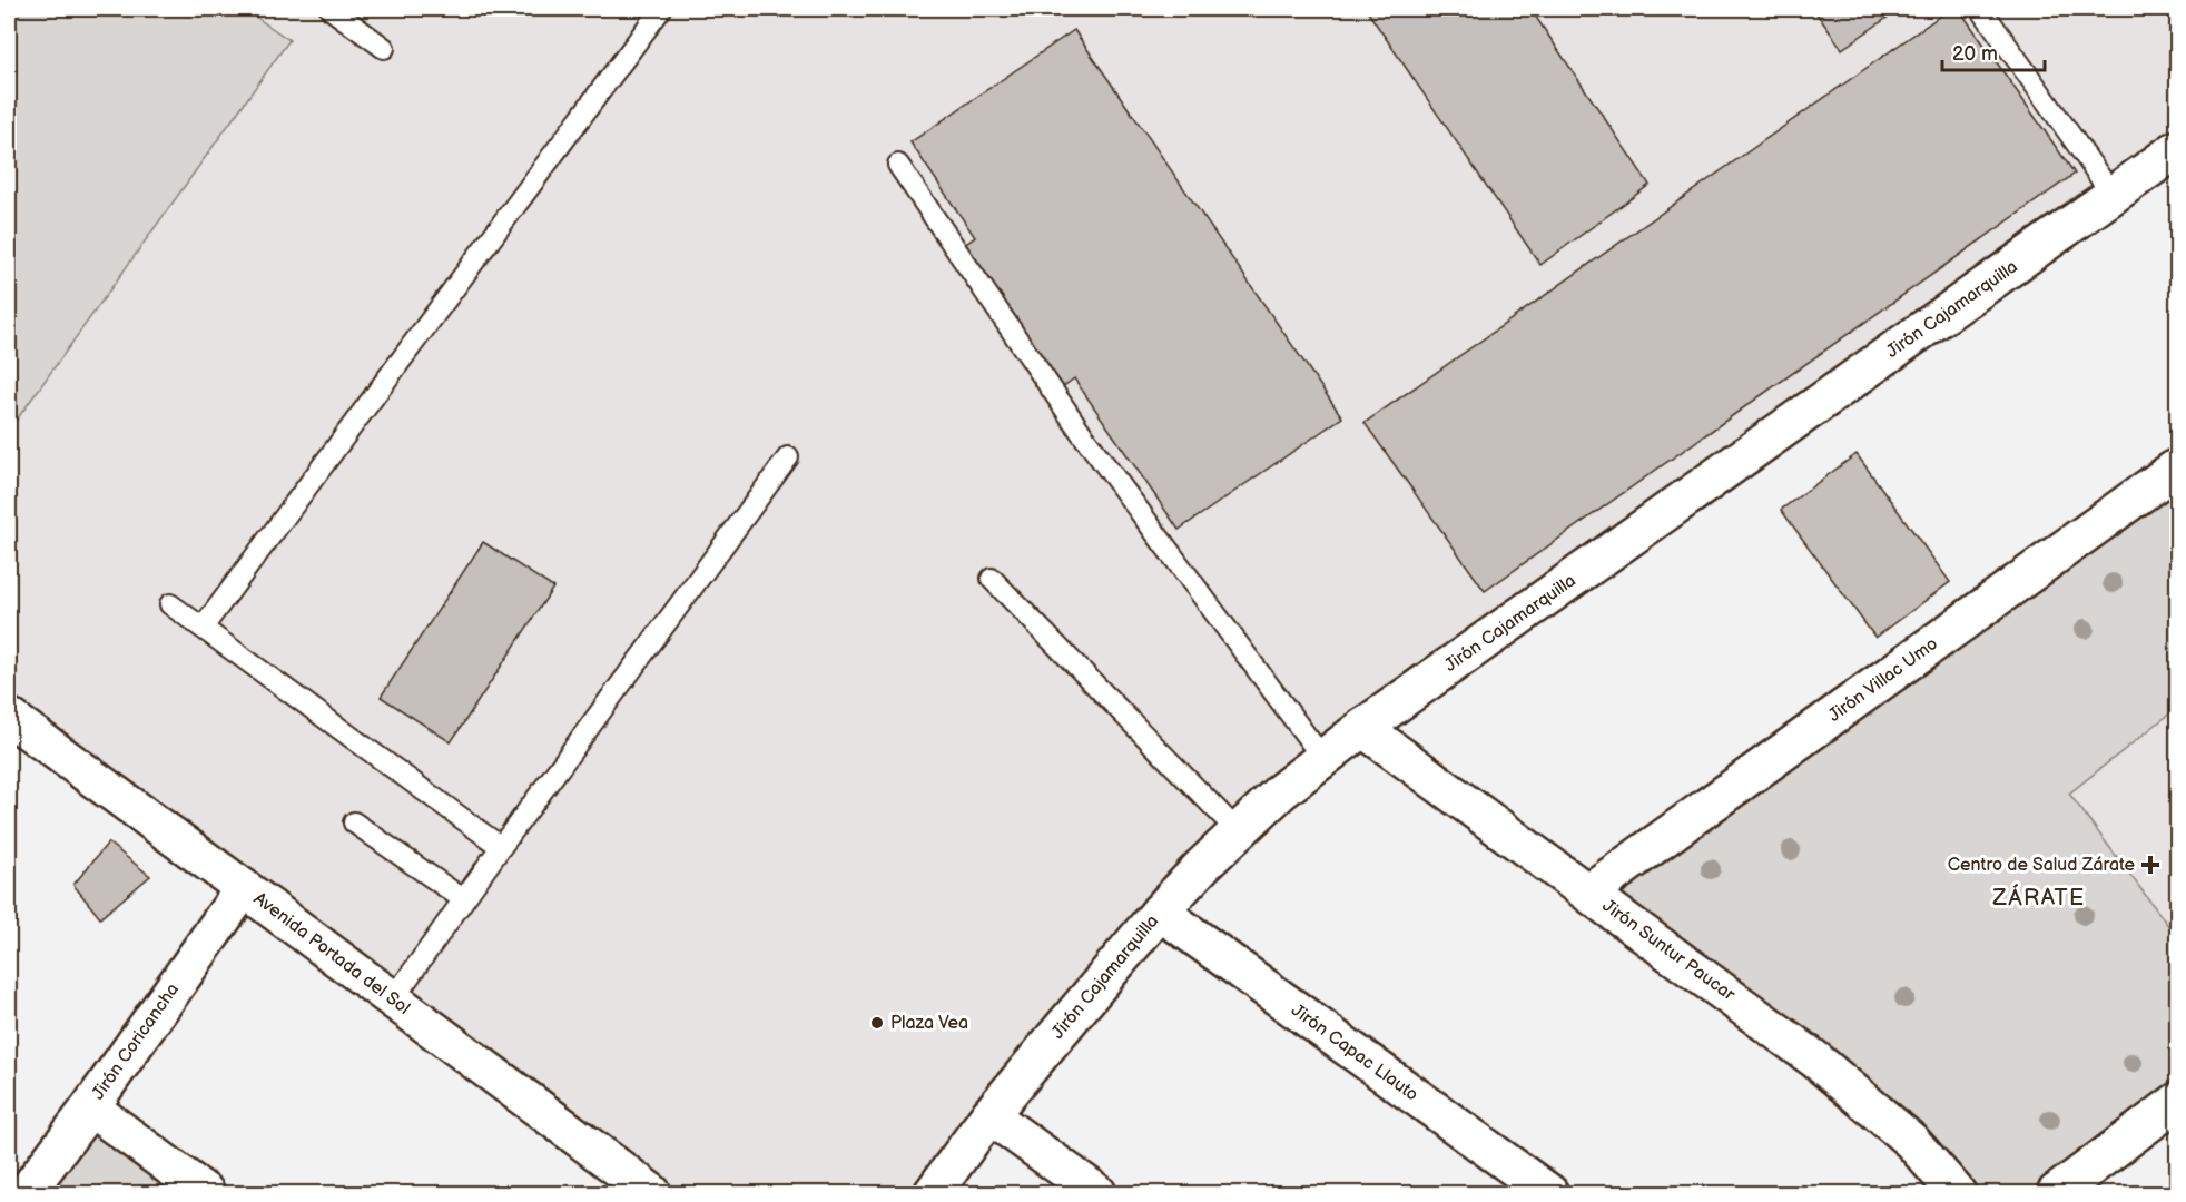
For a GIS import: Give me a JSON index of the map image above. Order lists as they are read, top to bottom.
{
  "streets": {
    "street": [
      "Jirón Cajamarquilla",
      "Jirón Villac Umo",
      "Jirón Suntur Paucar",
      "Avenida Portada del Sol",
      "Jirón Coricancha",
      "Jirón Capac Llauto"
    ]
  },
  "crossings": [
    ["Jirón Cajamarquilla", "Jirón Suntur Paucar"],
    ["Jirón Cajamarquilla", "Jirón Capac Llauto"],
    ["Jirón Villac Umo", "Jirón Suntur Paucar"],
    ["Avenida Portada del Sol", "Jirón Coricancha"]
  ],
  "districts": ["ZÁRATE"],
  "places": {
    "health": ["Centro de Salud Zárate"],
    "other": ["Plaza Vea"]
  },
  "scale_bar": "20 m"
}
